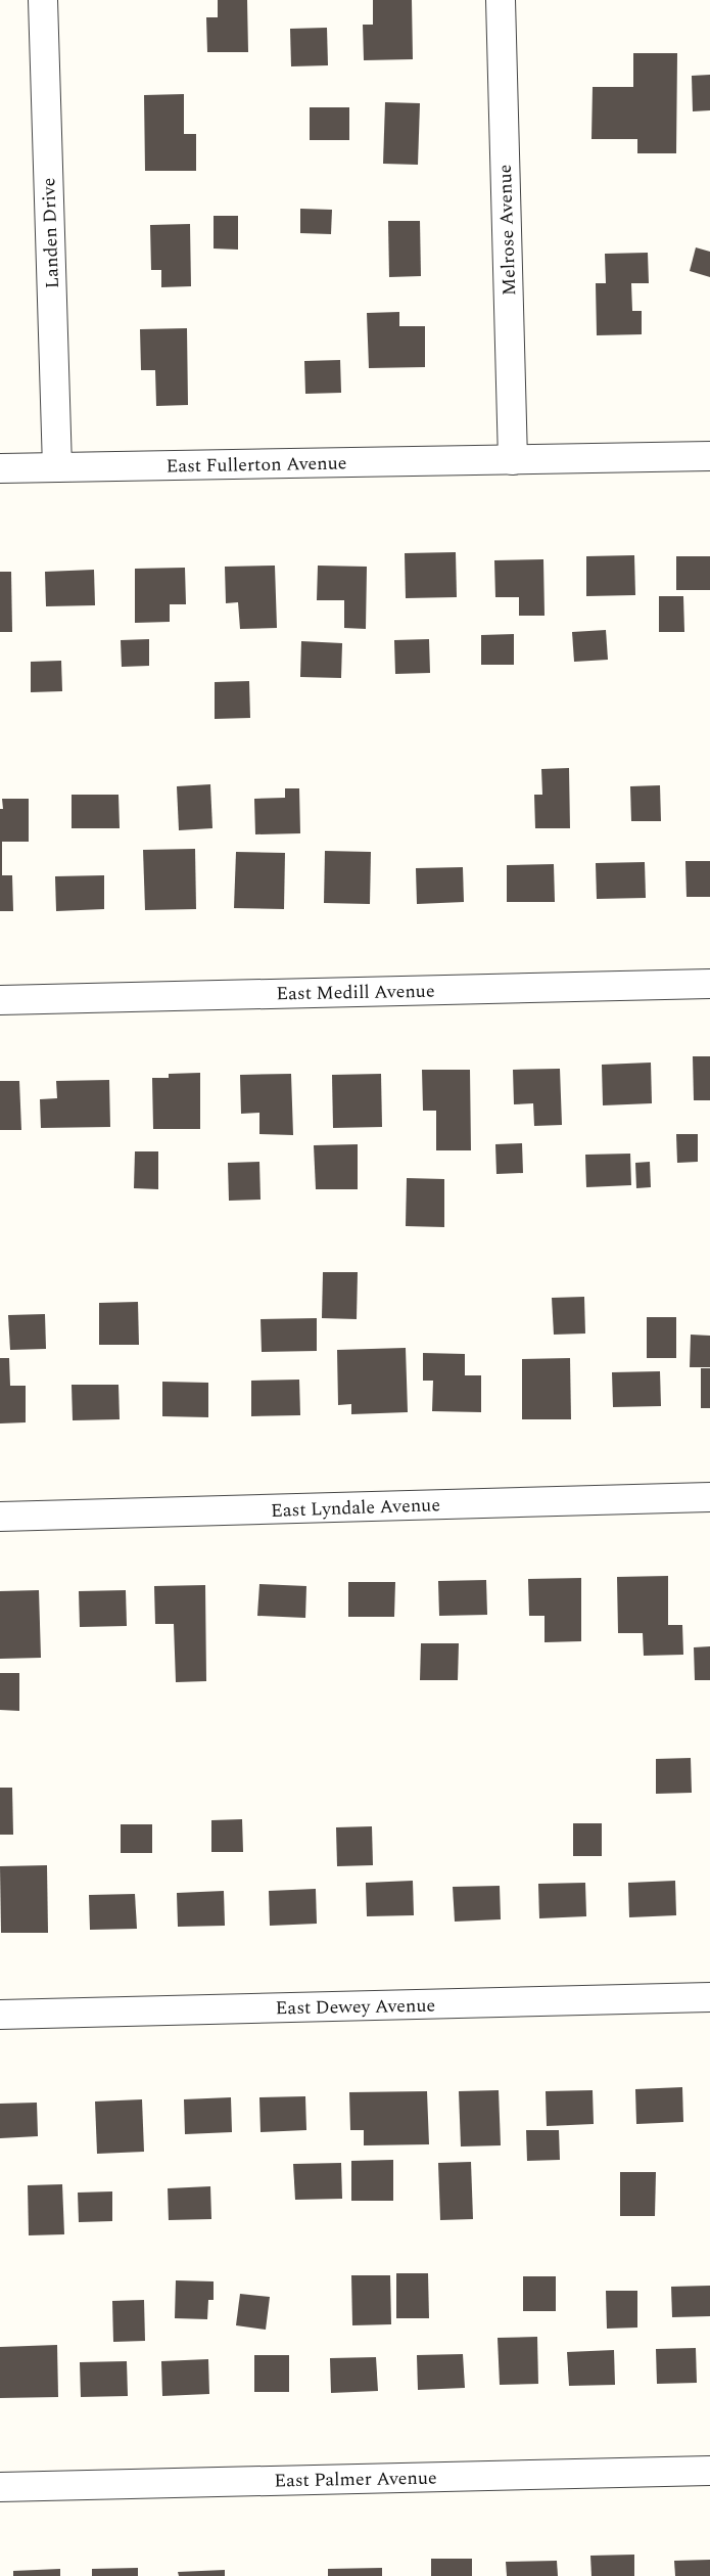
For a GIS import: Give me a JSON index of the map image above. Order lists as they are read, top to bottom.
{
  "streets": {
    "street": [
      "Melrose Avenue",
      "Landen Drive",
      "East Fullerton Avenue",
      "East Medill Avenue",
      "East Lyndale Avenue",
      "East Dewey Avenue",
      "East Palmer Avenue"
    ]
  },
  "crossings": [
    ["Melrose Avenue", "East Fullerton Avenue"],
    ["Landen Drive", "East Fullerton Avenue"]
  ]
}
